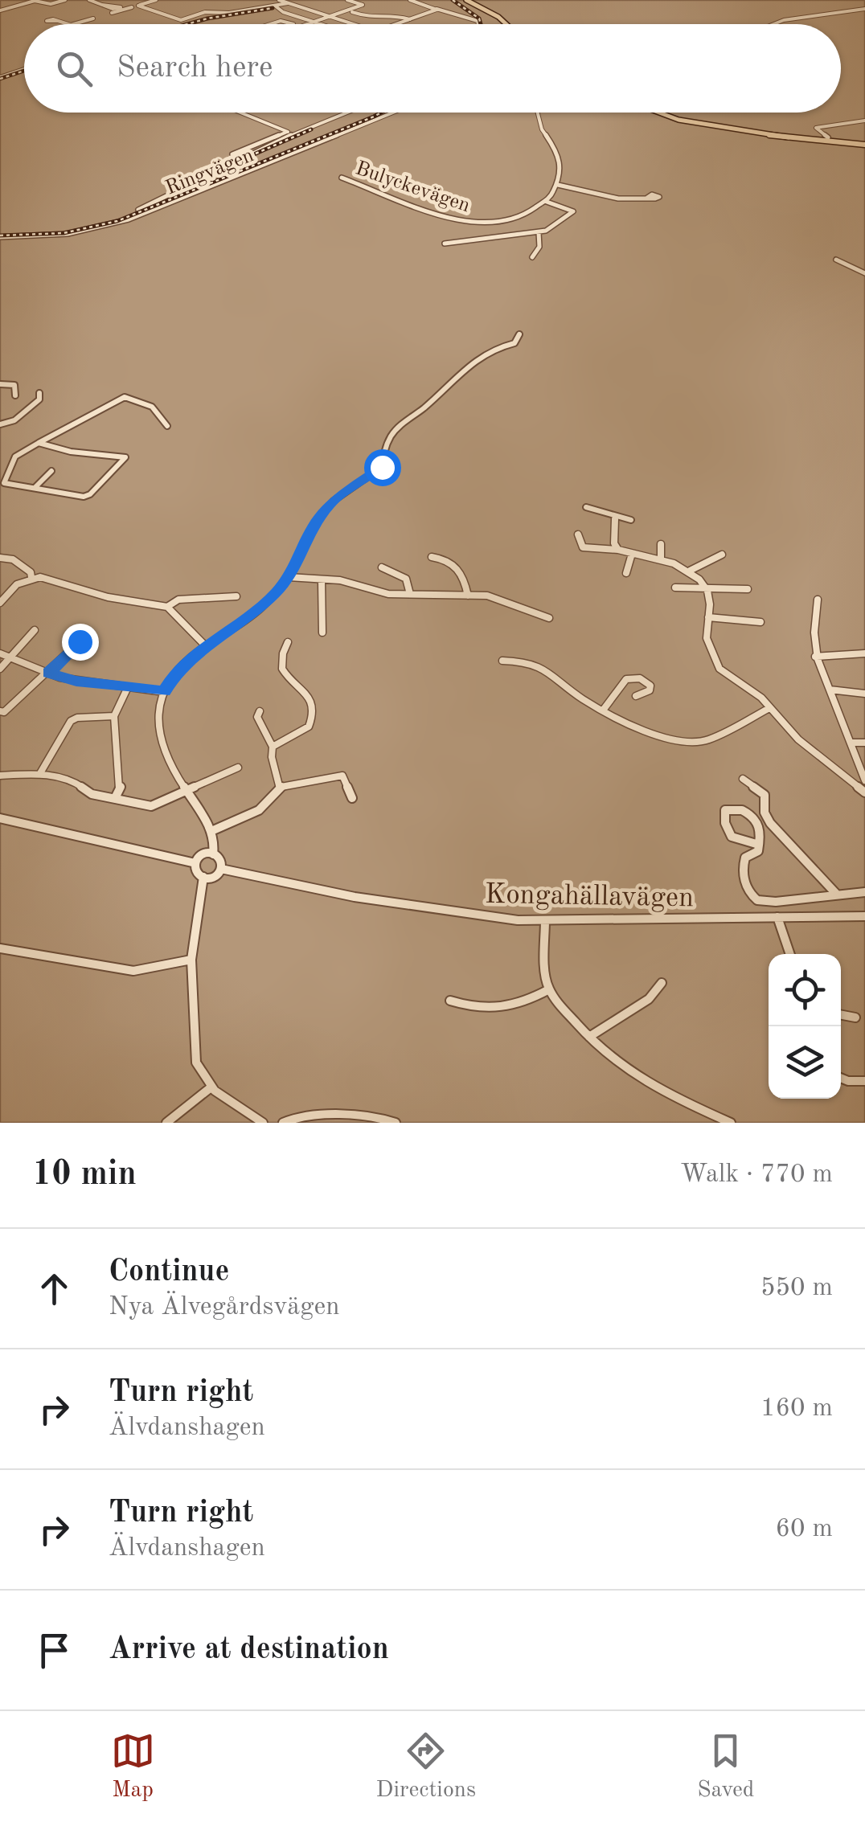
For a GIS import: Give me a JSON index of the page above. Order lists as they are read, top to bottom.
{
  "streets": {
    "street": ["Ringvägen", "Bulyckevägen", "Kongahällavägen"]
  },
  "page": {
    "search": "Search here",
    "heading": ["10 min", "Walk · 770 m"],
    "list": [
      ["Continue", "Nya Älvegårdsvägen", "550 m"],
      ["Turn right", "Älvdanshagen", "160 m"],
      ["Turn right", "Älvdanshagen", "60 m"],
      "Arrive at destination"
    ],
    "nav": ["Map", "Directions", "Saved"]
  }
}
